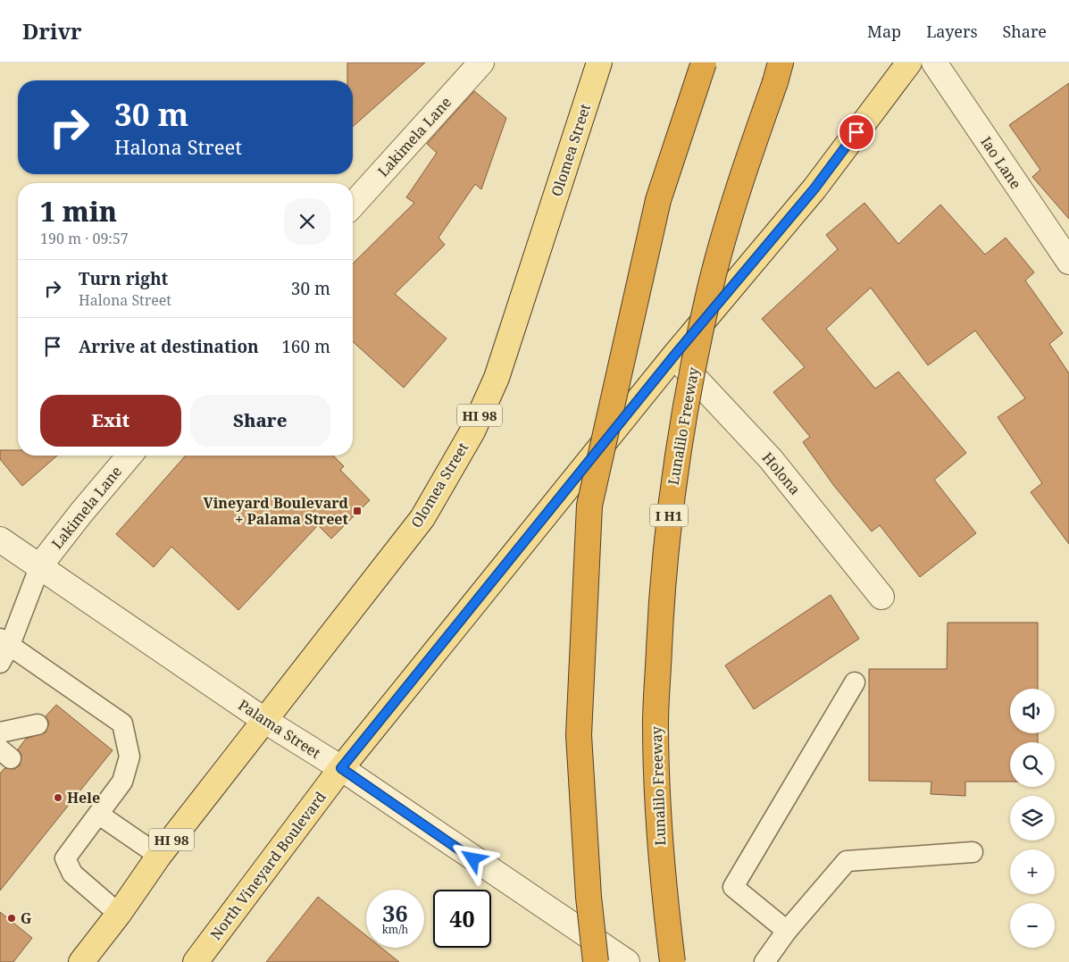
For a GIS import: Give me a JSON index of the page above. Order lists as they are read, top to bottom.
{
  "streets": {
    "highway": ["Lunalilo Freeway", "I H1"],
    "main road": ["Olomea Street", "HI 98", "North Vineyard Boulevard"],
    "street": [
      "Lakimela Lane",
      "Iao Lane",
      "Holona",
      "Palama Street"
    ]
  },
  "crossings": [
    ["Lakimela Lane", "Palama Street"],
    ["Olomea Street", "HI 98"],
    ["Olomea Street", "Palama Street"],
    ["HI 98", "Palama Street"],
    ["Holona", "North Vineyard Boulevard"],
    ["Palama Street", "North Vineyard Boulevard"]
  ],
  "places": {
    "transit": ["Vineyard Boulevard + Palama Street"],
    "other": ["Hele", "G"]
  },
  "page": {
    "header": "Drivr",
    "nav": ["Map", "Layers", "Share"],
    "turn": ["30 m", "Halona Street"],
    "heading": ["1 min", "190 m · 09:57"],
    "list": [
      {
        "name": "Turn right",
        "note": "Halona Street",
        "value": "30 m"
      },
      {
        "name": "Arrive at destination",
        "value": "160 m"
      }
    ],
    "buttons": ["Exit", "Share"],
    "map_buttons": ["+", "−"],
    "speed": "36 km/h",
    "limit": "40"
  }
}
